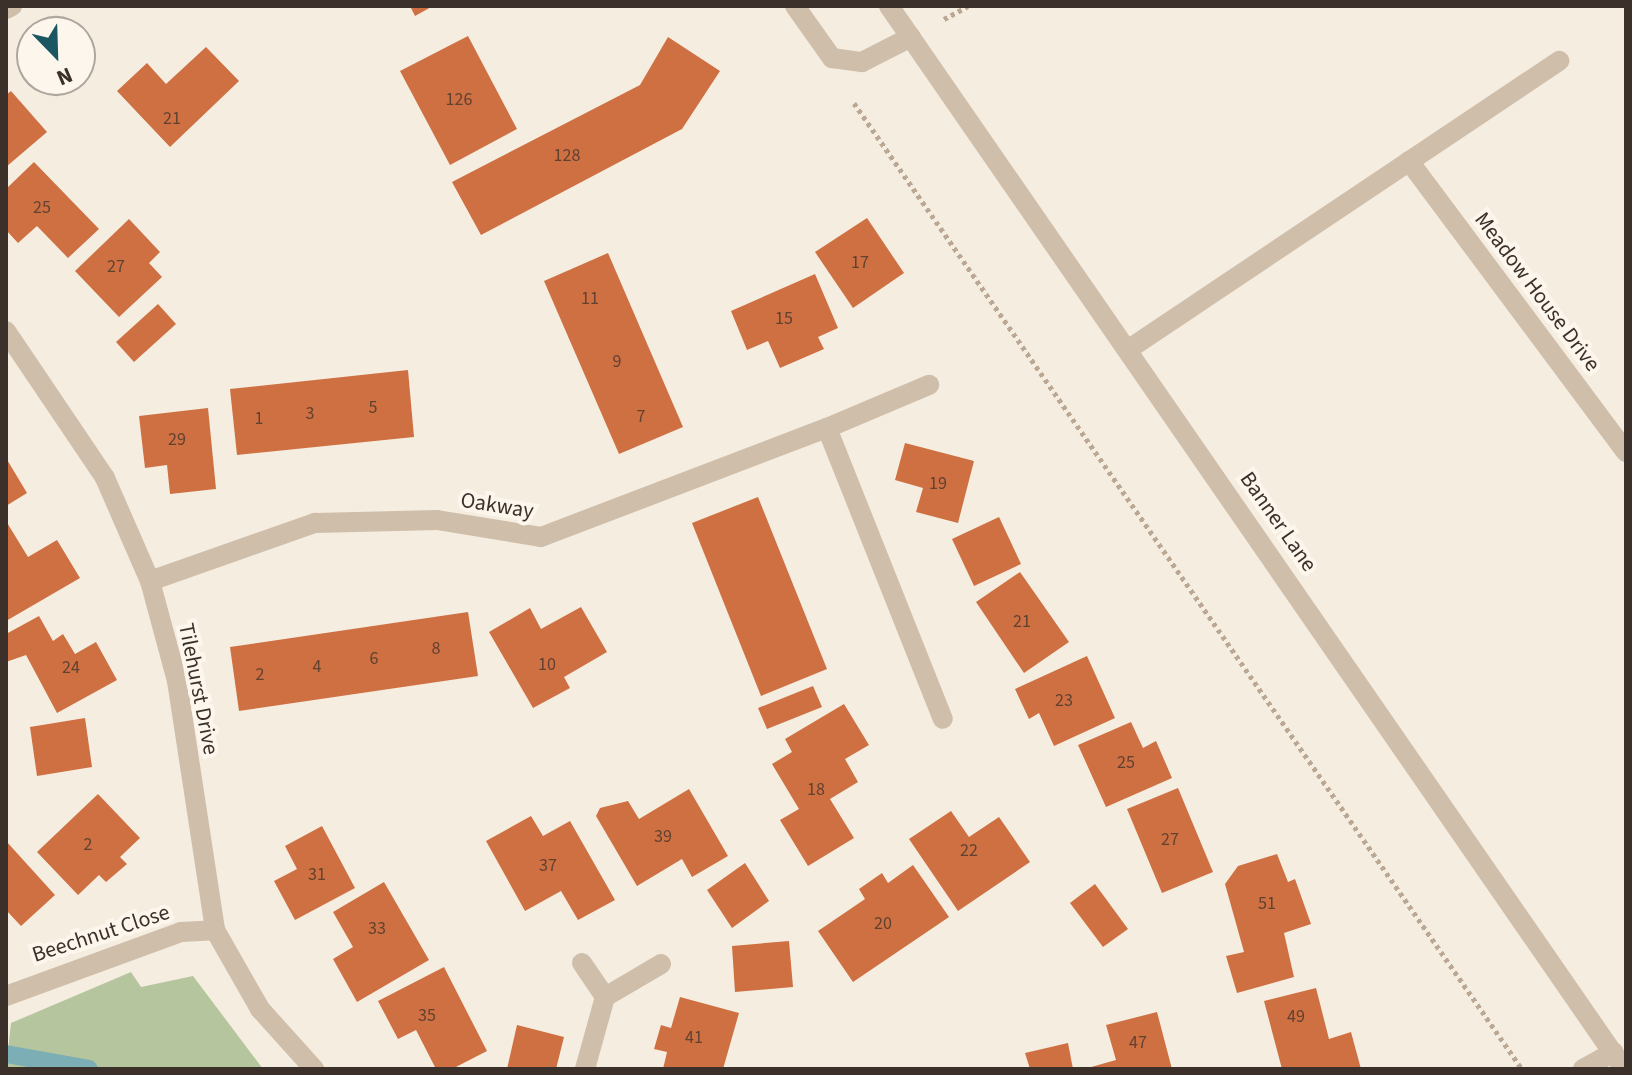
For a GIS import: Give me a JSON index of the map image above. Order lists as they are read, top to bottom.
{
  "streets": {
    "street": [
      "Meadow House Drive",
      "Oakway",
      "Banner Lane",
      "Tilehurst Drive",
      "Beechnut Close"
    ]
  },
  "crossings": [
    ["Oakway", "Tilehurst Drive"],
    ["Tilehurst Drive", "Beechnut Close"]
  ],
  "house_numbers": [
    "126",
    "21",
    "128",
    "25",
    "17",
    "27",
    "11",
    "15",
    "9",
    "5",
    "3",
    "7",
    "1",
    "29",
    "19",
    "21",
    "8",
    "6",
    "10",
    "4",
    "24",
    "2",
    "23",
    "25",
    "18",
    "39",
    "27",
    "2",
    "22",
    "37",
    "31",
    "51",
    "20",
    "33",
    "35",
    "49",
    "41",
    "47"
  ],
  "north": "bottom right"
}
